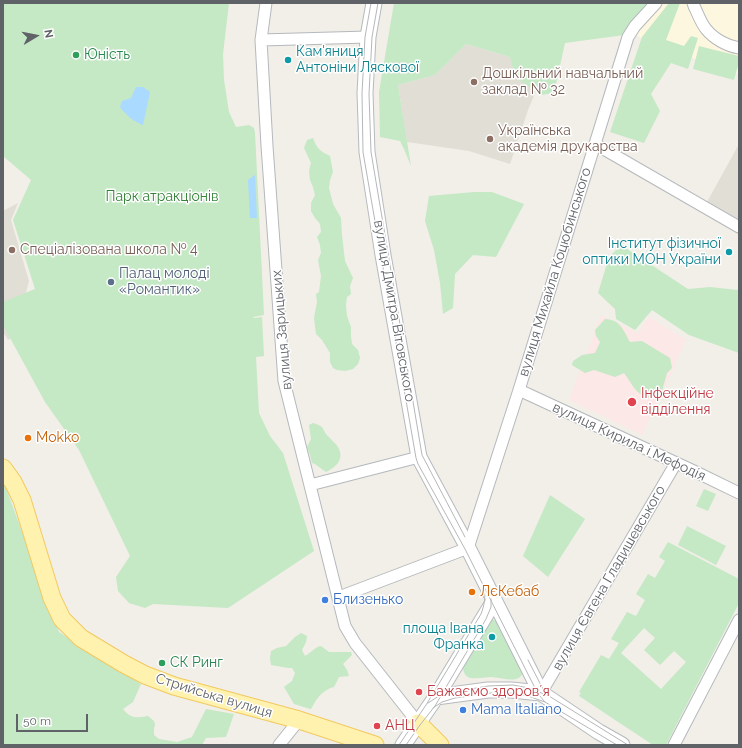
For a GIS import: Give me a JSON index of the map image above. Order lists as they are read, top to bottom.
{
  "streets": {
    "main road": ["вулиця Дмитра Вітовського", "Стрийська вулиця"],
    "street": [
      "вулиця Михайла Коцюбинського",
      "вулиця Зарицьких",
      "вулиця Кирила і Мефодія",
      "вулиця Євгена Гладишевського"
    ]
  },
  "crossings": [
    ["вулиця Михайла Коцюбинського", "вулиця Дмитра Вітовського"],
    ["вулиця Михайла Коцюбинського", "вулиця Кирила і Мефодія"],
    ["вулиця Кирила і Мефодія", "вулиця Євгена Гладишевського"]
  ],
  "parks": ["Парк атракціонів"],
  "places": [
    "Юність",
    "Кам'яниця Антоніни Ляскової",
    "Дошкільний навчальний заклад № 32",
    "Українська академія друкарства",
    "Спеціалізована школа № 4",
    "Інститут фізичної оптики МОН України",
    "Палац молоді «Романтик»",
    "Інфекційне відділення",
    "Mokko",
    "ЛєКебаб",
    "Близенько",
    "площа Івана Франка",
    "СК Ринг",
    "Бажаємо здоровʼя",
    "Mama Italiano",
    "АНЦ"
  ],
  "scale_bar": "50 m",
  "north": "right"
}
